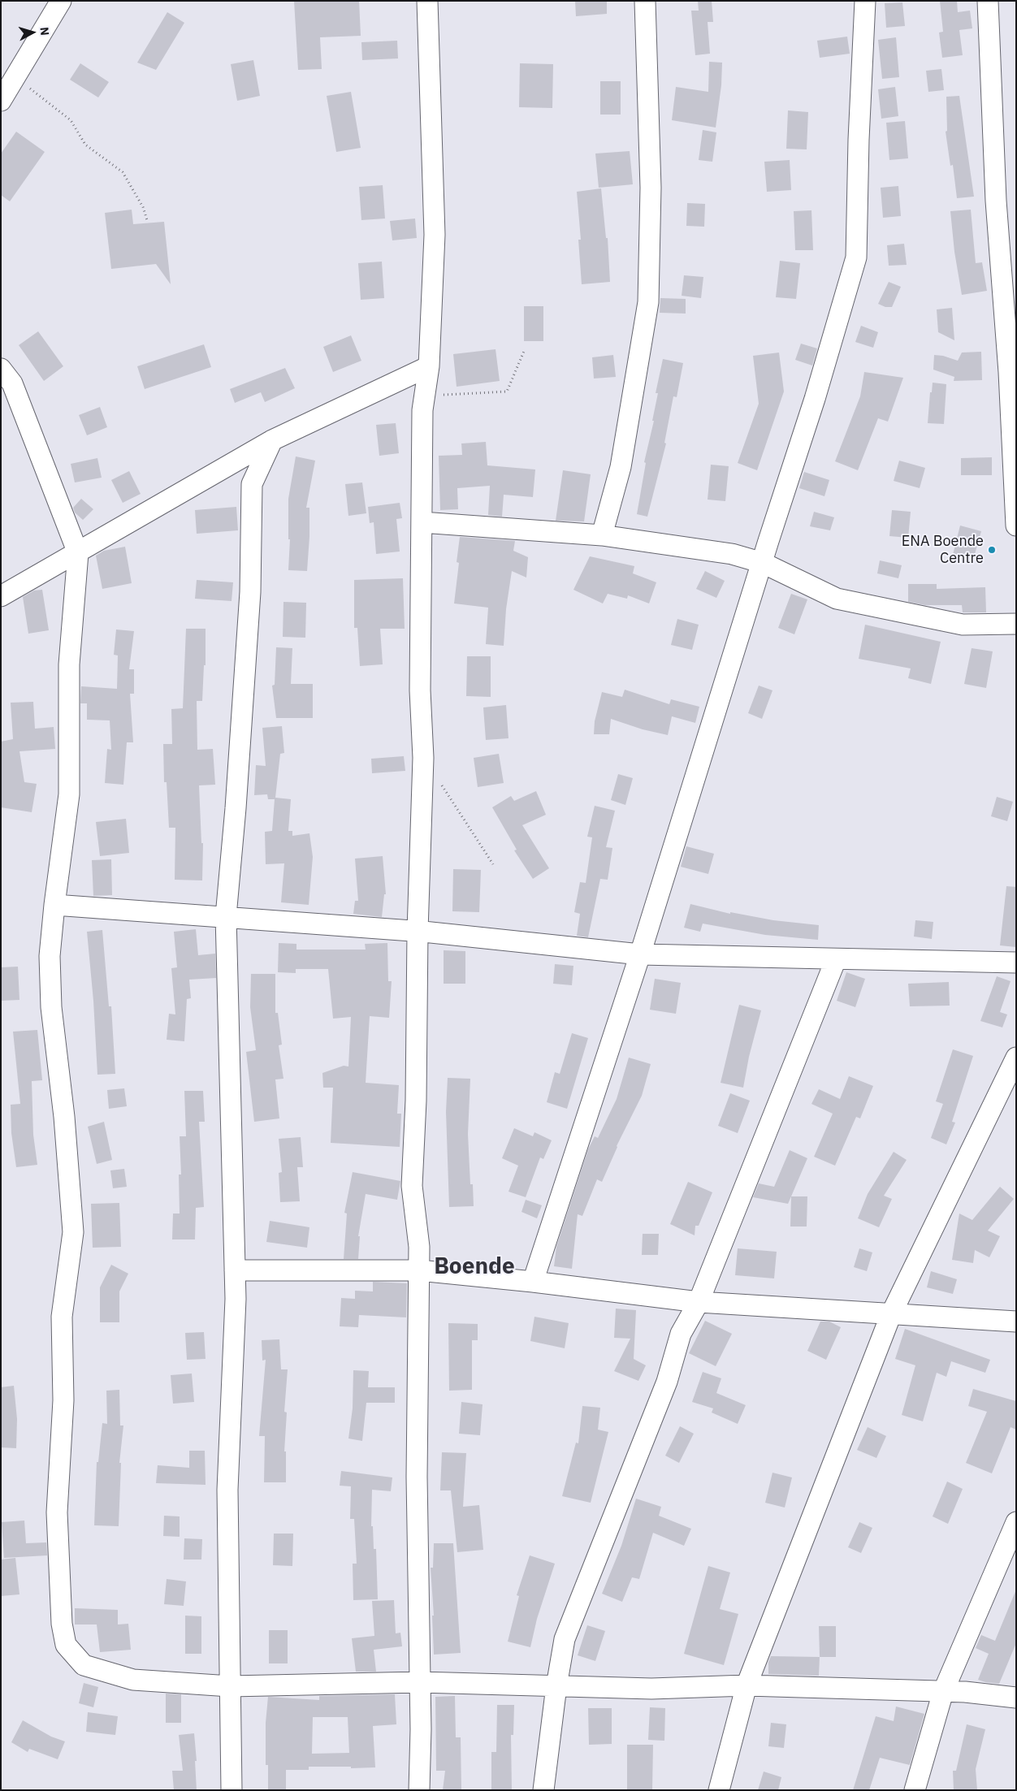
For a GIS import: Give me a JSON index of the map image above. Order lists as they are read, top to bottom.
{
  "districts": ["Boende"],
  "places": ["ENA Boende Centre"],
  "north": "right"
}
